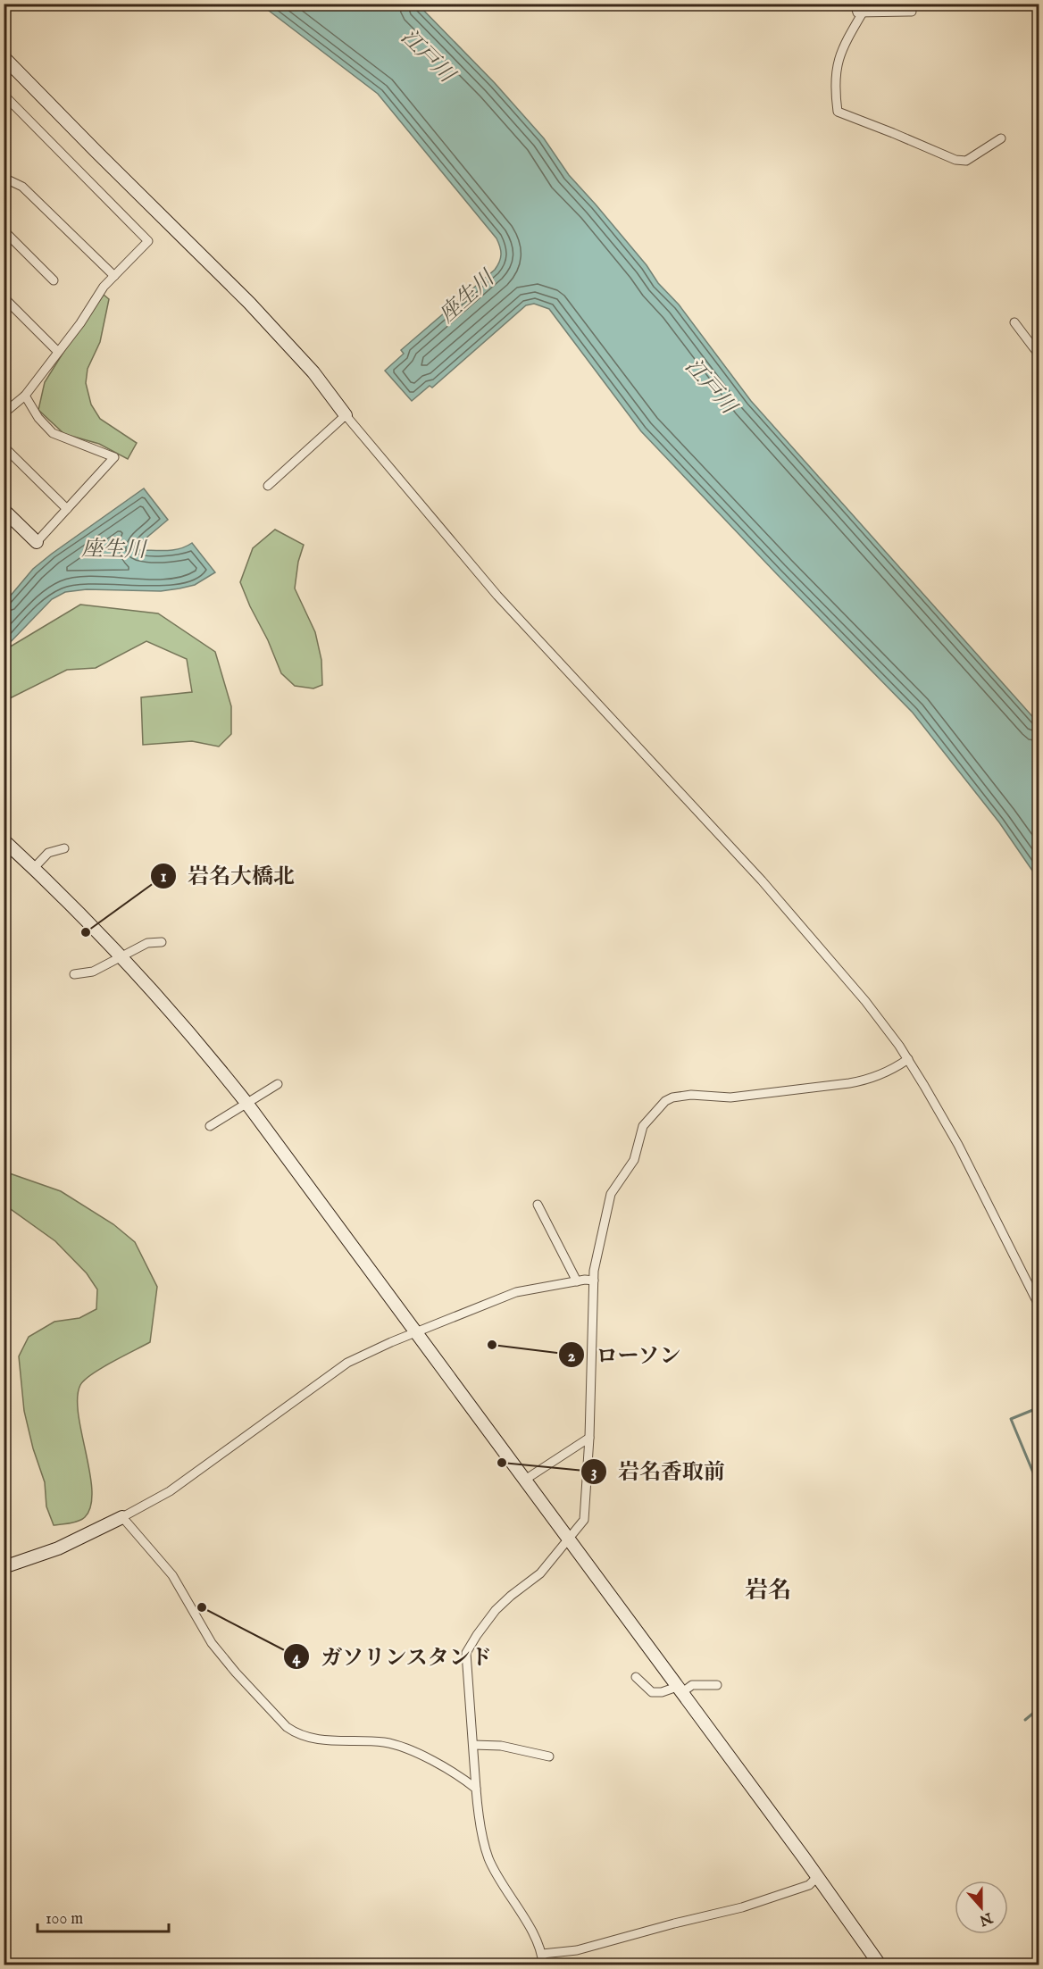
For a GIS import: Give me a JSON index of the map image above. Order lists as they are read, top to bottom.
{
  "districts": ["岩名"],
  "water": ["江戸川", "座生川"],
  "places": [
    "岩名大橋北",
    "ローソン",
    "岩名香取前",
    "ガソリンスタンド"
  ],
  "scale_bar": "100 m",
  "north": "bottom"
}
